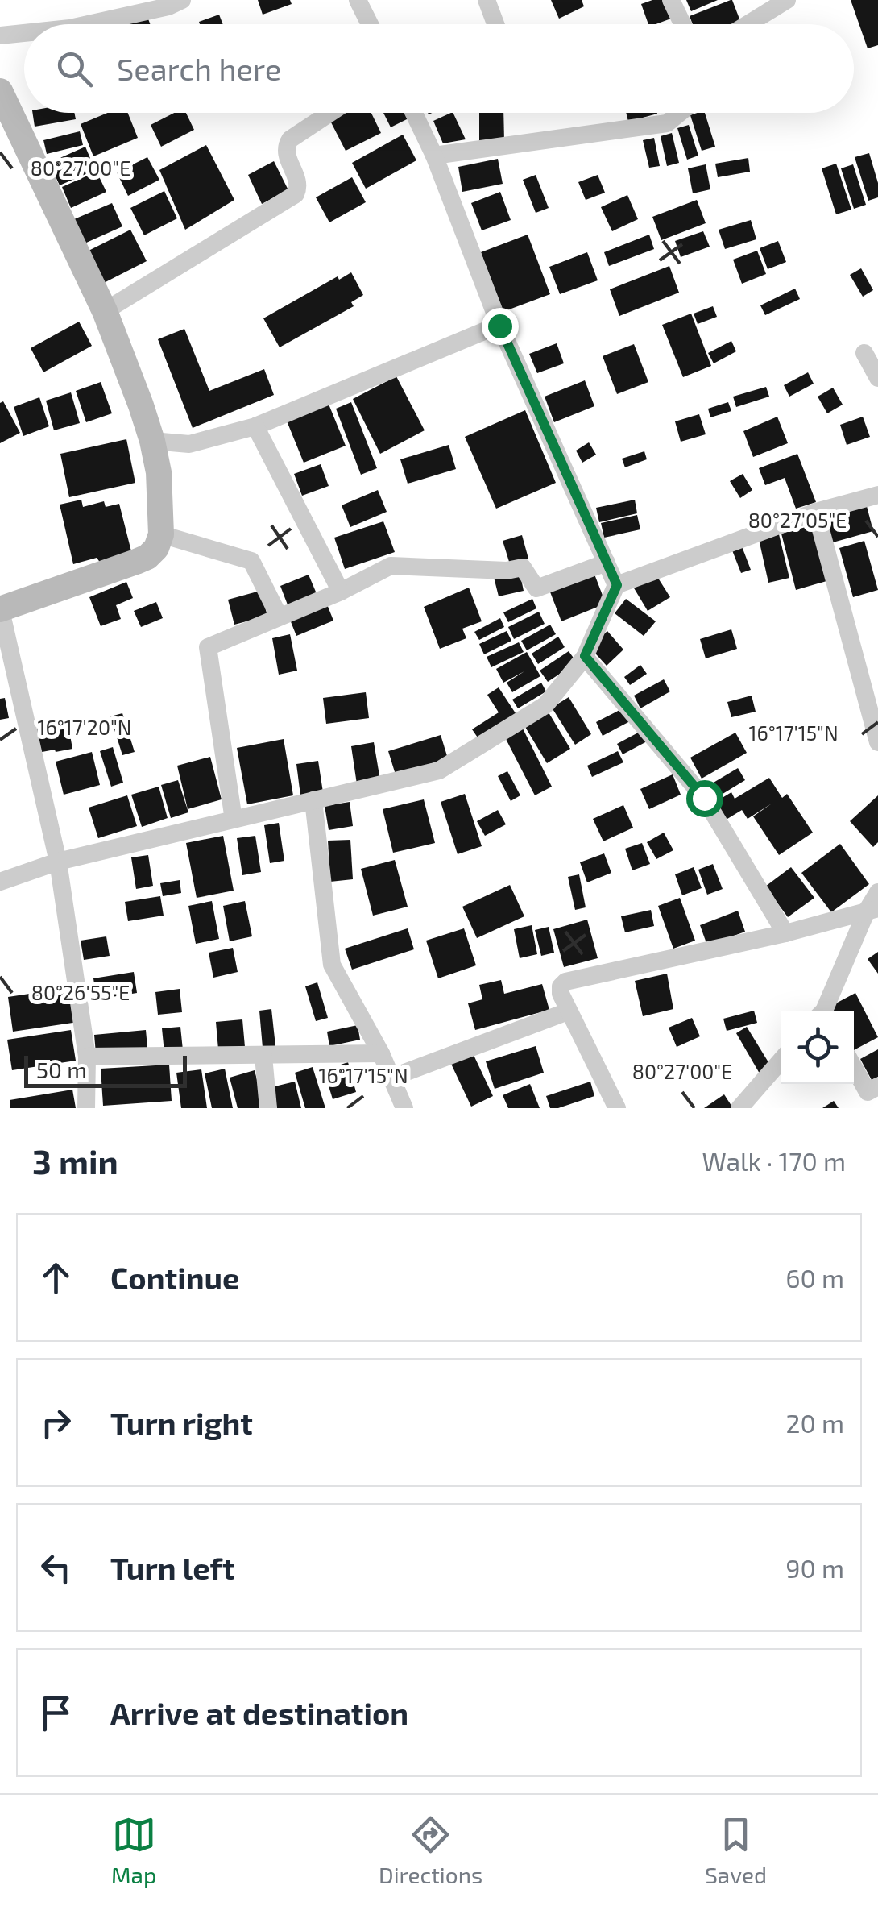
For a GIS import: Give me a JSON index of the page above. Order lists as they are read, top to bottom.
{
  "scale_bar": "50 m",
  "page": {
    "search": "Search here",
    "scale": "50 m",
    "heading": ["3 min", "Walk · 170 m"],
    "list": [
      ["Continue", "60 m"],
      ["Turn right", "20 m"],
      ["Turn left", "90 m"],
      "Arrive at destination"
    ],
    "nav": ["Map", "Directions", "Saved"]
  },
  "coordinates": [
    "80°27'00\"E",
    "80°27'05\"E",
    "16°17'20\"N",
    "16°17'15\"N",
    "80°26'55\"E"
  ]
}
